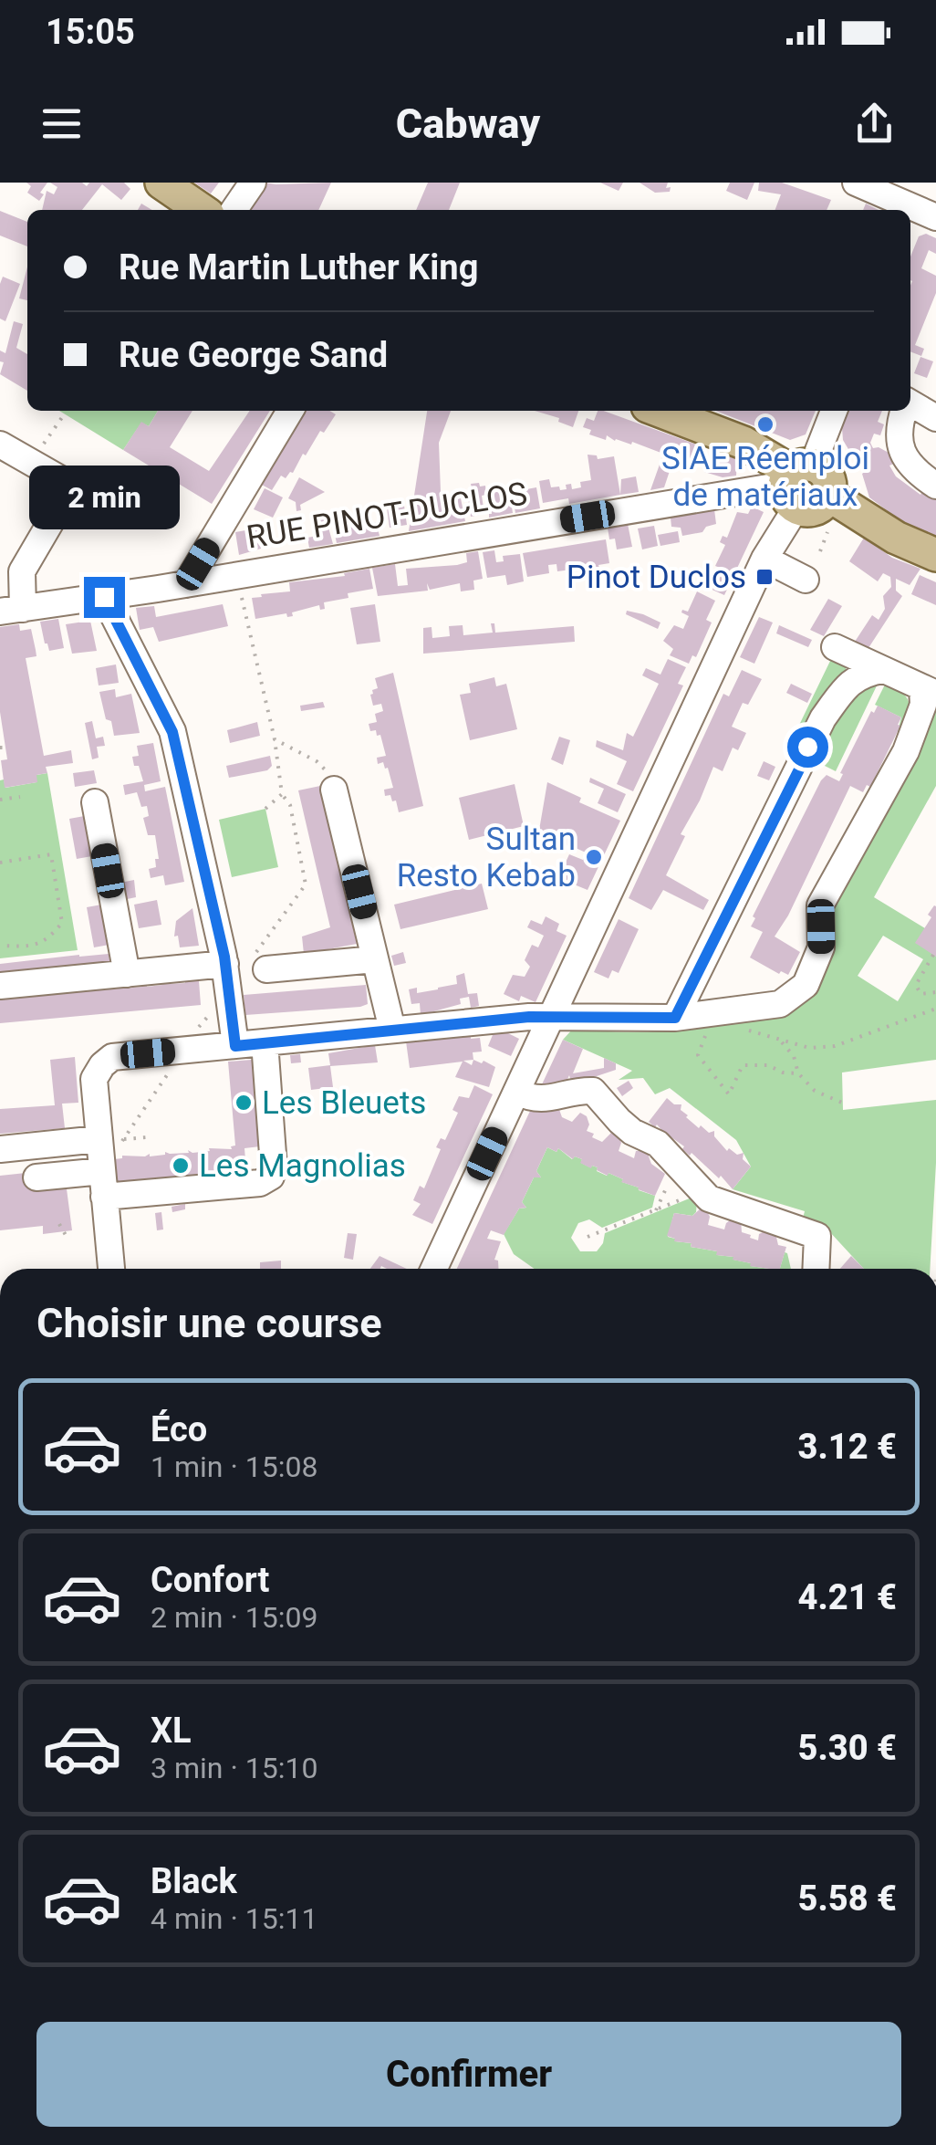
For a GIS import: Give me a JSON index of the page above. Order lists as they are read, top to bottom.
{
  "streets": {
    "street": ["RUE PINOT-DUCLOS"]
  },
  "places": {
    "other": [
      "SIAE Réemploi de matériaux",
      "Sultan Resto Kebab",
      "Les Bleuets",
      "Les Magnolias"
    ],
    "transit": ["Pinot Duclos"]
  },
  "page": {
    "status": "15:05",
    "header": "Cabway",
    "banner": ["Rue Martin Luther King", "Rue George Sand"],
    "bubble": "2 min",
    "heading": "Choisir une course",
    "list": [
      {
        "name": "Éco",
        "note": "1 min · 15:08",
        "value": "3.12 €"
      },
      {
        "name": "Confort",
        "note": "2 min · 15:09",
        "value": "4.21 €"
      },
      {
        "name": "XL",
        "note": "3 min · 15:10",
        "value": "5.30 €"
      },
      {
        "name": "Black",
        "note": "4 min · 15:11",
        "value": "5.58 €"
      }
    ],
    "buttons": "Confirmer"
  }
}
